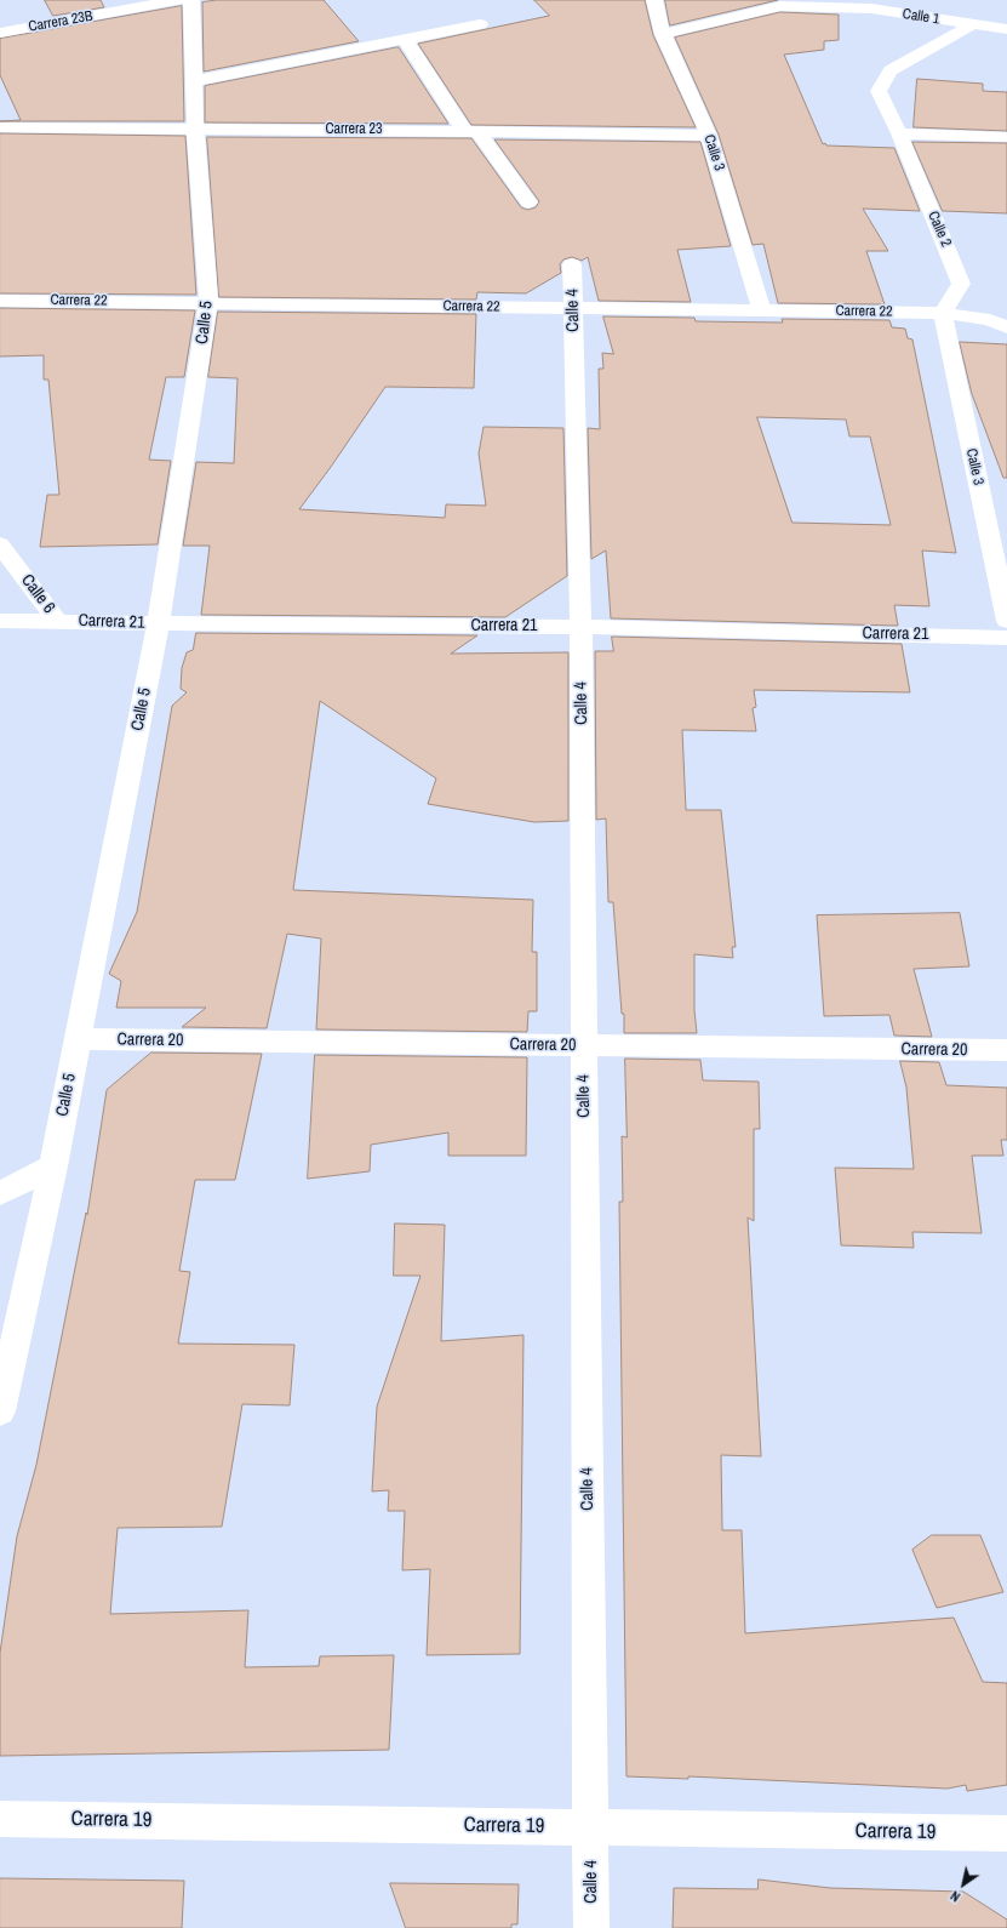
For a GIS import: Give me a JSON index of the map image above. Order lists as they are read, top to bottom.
{
  "streets": {
    "street": [
      "Calle 1",
      "Carrera 23B",
      "Carrera 23",
      "Calle 3",
      "Calle 2",
      "Carrera 22",
      "Calle 4",
      "Calle 5",
      "Calle 6",
      "Carrera 21",
      "Carrera 20",
      "Carrera 19"
    ]
  },
  "crossings": [
    ["Calle 1", "Calle 3"],
    ["Calle 1", "Calle 2"],
    ["Carrera 23", "Calle 3"],
    ["Carrera 23", "Calle 5"],
    ["Calle 3", "Calle 2"],
    ["Calle 3", "Carrera 22"],
    ["Calle 2", "Carrera 22"],
    ["Carrera 22", "Calle 4"],
    ["Carrera 22", "Calle 5"],
    ["Calle 4", "Carrera 21"],
    ["Calle 4", "Carrera 20"],
    ["Calle 4", "Carrera 19"],
    ["Calle 5", "Carrera 21"],
    ["Calle 5", "Carrera 20"],
    ["Calle 6", "Carrera 21"]
  ],
  "north": "bottom left"
}
